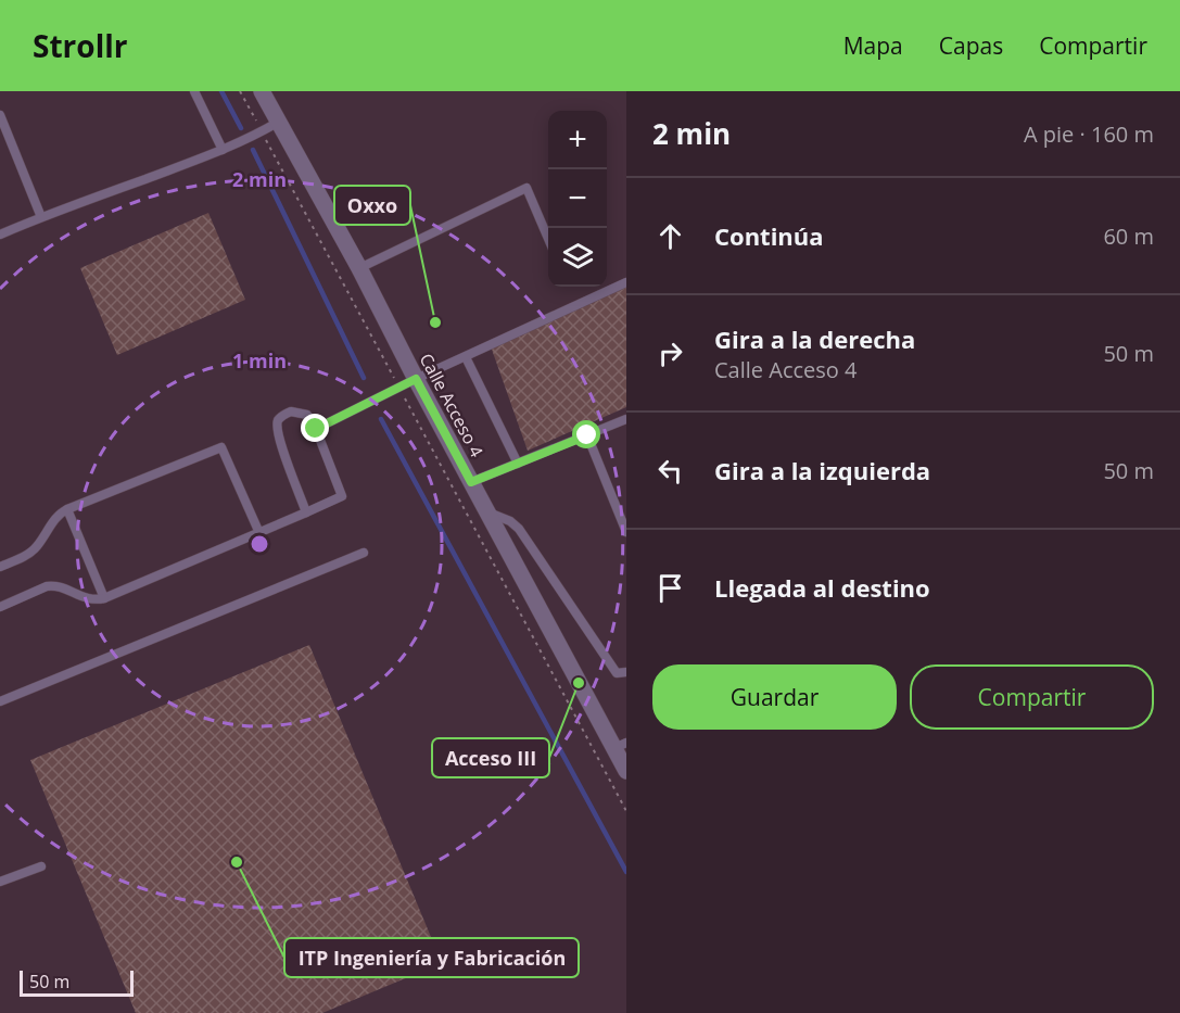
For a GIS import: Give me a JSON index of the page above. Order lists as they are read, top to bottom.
{
  "streets": {
    "street": ["Calle Acceso 4"]
  },
  "places": ["Oxxo", "Acceso III", "ITP Ingeniería y Fabricación"],
  "scale_bar": "50 m",
  "page": {
    "header": "Strollr",
    "nav": ["Mapa", "Capas", "Compartir"],
    "heading": ["2 min", "A pie · 160 m"],
    "map_buttons": ["+", "−"],
    "list": [
      ["Continúa", "60 m"],
      ["Gira a la derecha", "Calle Acceso 4", "50 m"],
      ["Gira a la izquierda", "50 m"],
      "Llegada al destino"
    ],
    "buttons": ["Guardar", "Compartir"],
    "scale": "50 m"
  },
  "rings": ["2 min", "1 min"]
}
